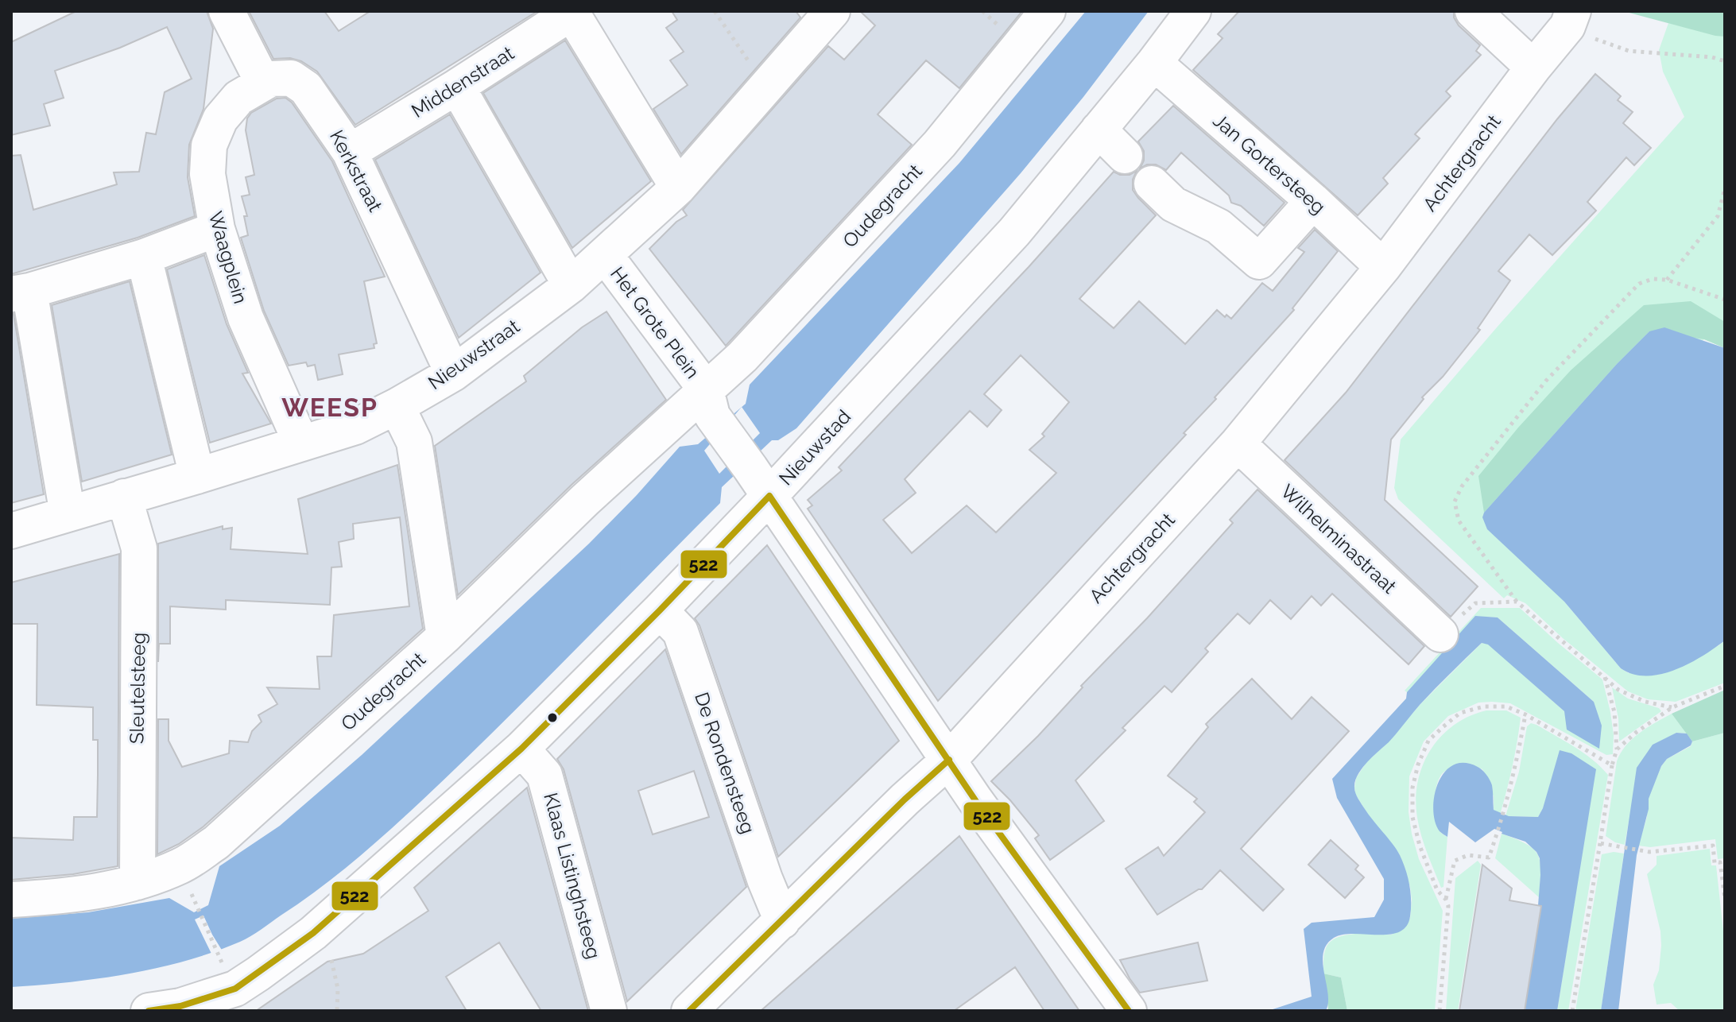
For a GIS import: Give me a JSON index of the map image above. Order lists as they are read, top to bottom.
{
  "streets": {
    "street": [
      "Middenstraat",
      "Achtergracht",
      "Jan Gortersteeg",
      "Kerkstraat",
      "Oudegracht",
      "Waagplein",
      "Het Grote Plein",
      "Nieuwstraat",
      "Nieuwstad",
      "Wilhelminastraat",
      "Sleutelsteeg",
      "De Rondensteeg",
      "Klaas Listinghsteeg"
    ]
  },
  "crossings": [
    ["Middenstraat", "Kerkstraat"],
    ["Achtergracht", "Jan Gortersteeg"],
    ["Achtergracht", "Wilhelminastraat"],
    ["Achtergracht", "De Rondensteeg"],
    ["Jan Gortersteeg", "Nieuwstad"],
    ["Kerkstraat", "Waagplein"],
    ["Kerkstraat", "Nieuwstraat"],
    ["Oudegracht", "Het Grote Plein"],
    ["Oudegracht", "Sleutelsteeg"],
    ["Waagplein", "Nieuwstraat"],
    ["Het Grote Plein", "Nieuwstraat"],
    ["Nieuwstraat", "Sleutelsteeg"],
    ["Nieuwstad", "De Rondensteeg"],
    ["Nieuwstad", "Klaas Listinghsteeg"]
  ],
  "districts": ["WEESP"],
  "lines": ["transit line 522"]
}
